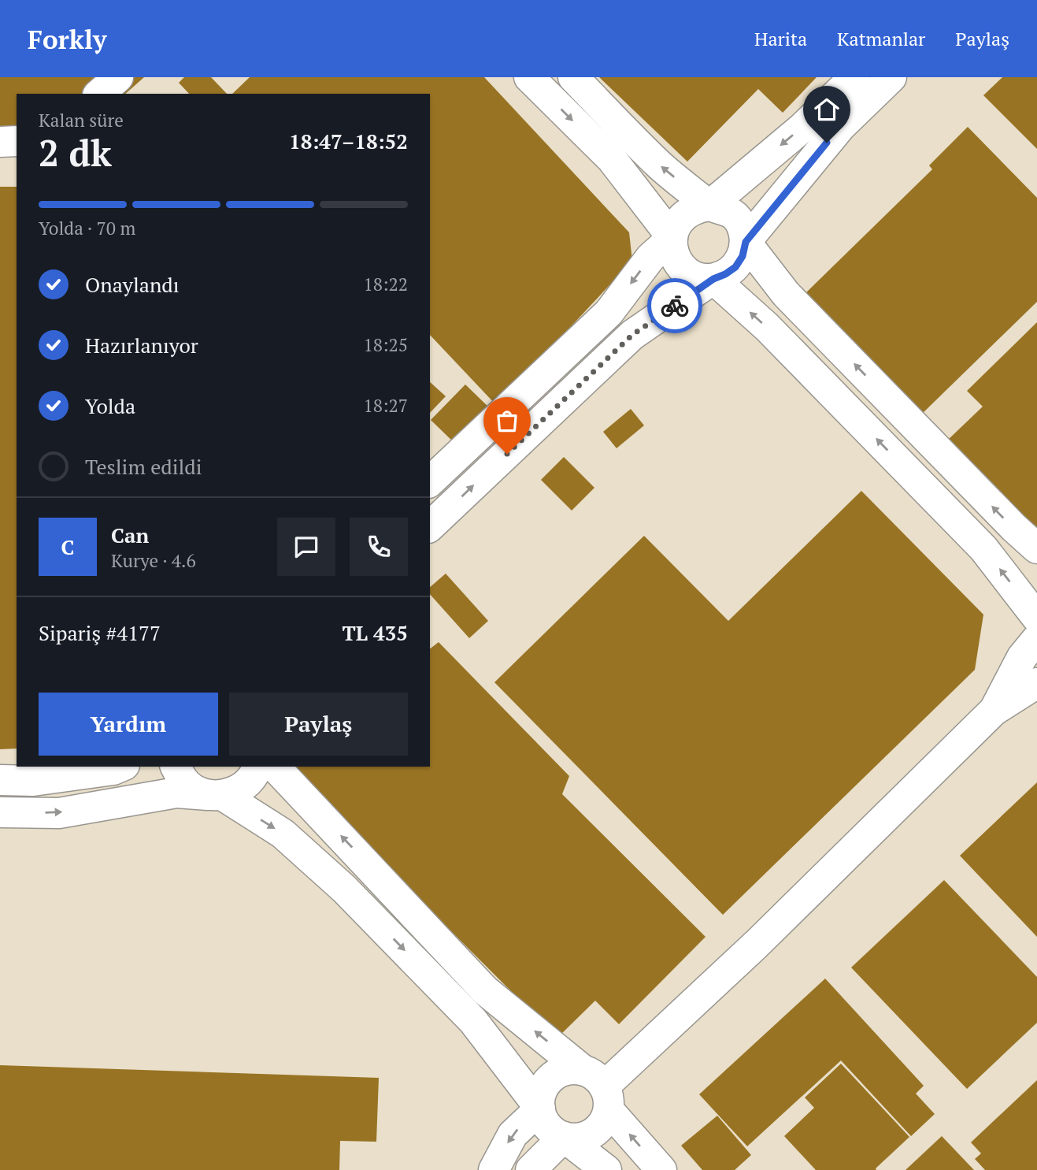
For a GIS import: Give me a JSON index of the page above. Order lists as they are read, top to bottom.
{
  "page": {
    "header": "Forkly",
    "nav": ["Harita", "Katmanlar", "Paylaş"],
    "heading": ["2 dk", "Kalan süre", "18:47–18:52"],
    "panel": [
      "Can",
      "Kurye · 4.6",
      "Sipariş #4177",
      "TL 435"
    ],
    "bar": "Yolda · 70 m",
    "list": [
      ["Onaylandı", "18:22"],
      ["Hazırlanıyor", "18:25"],
      ["Yolda", "18:27"],
      "Teslim edildi"
    ],
    "round": "C",
    "buttons": ["Yardım", "Paylaş"]
  }
}
